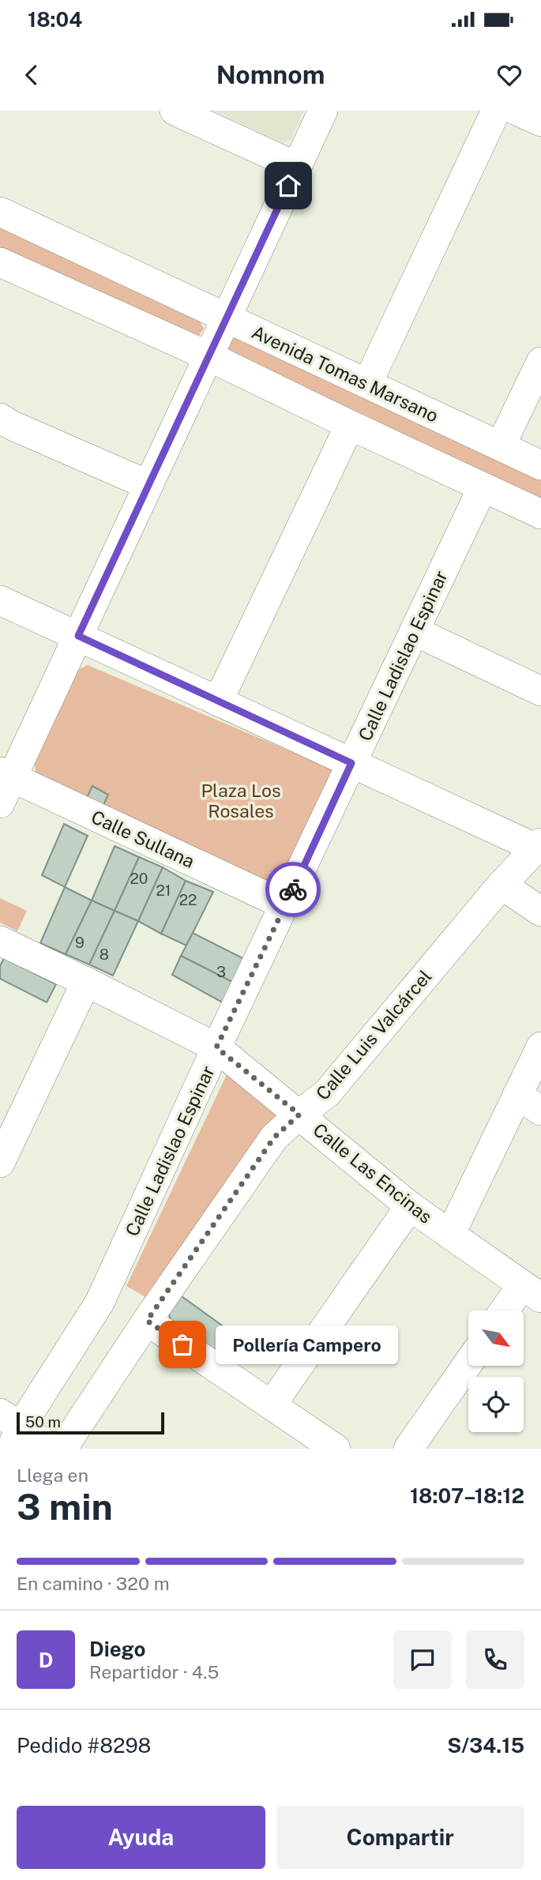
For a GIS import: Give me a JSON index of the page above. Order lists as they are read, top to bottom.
{
  "streets": {
    "street": [
      "Avenida Tomas Marsano",
      "Calle Ladislao Espinar",
      "Calle Sullana",
      "Calle Luis Valcárcel",
      "Calle Las Encinas"
    ]
  },
  "crossings": [
    ["Calle Ladislao Espinar", "Calle Sullana"],
    ["Calle Ladislao Espinar", "Calle Las Encinas"],
    ["Calle Luis Valcárcel", "Calle Las Encinas"]
  ],
  "parks": ["Plaza Los Rosales"],
  "places": ["Pollería Campero"],
  "house_numbers": [
    "20",
    "21",
    "22",
    "9",
    "8",
    "3"
  ],
  "scale_bar": "50 m",
  "north": "bottom right",
  "page": {
    "status": "18:04",
    "header": "Nomnom",
    "bubble": "Pollería Campero",
    "scale": "50 m",
    "heading": ["3 min", "Llega en", "18:07–18:12"],
    "panel": [
      "Diego",
      "Repartidor · 4.5",
      "Pedido #8298",
      "S/34.15"
    ],
    "bar": "En camino · 320 m",
    "round": "D",
    "buttons": ["Ayuda", "Compartir"]
  }
}
